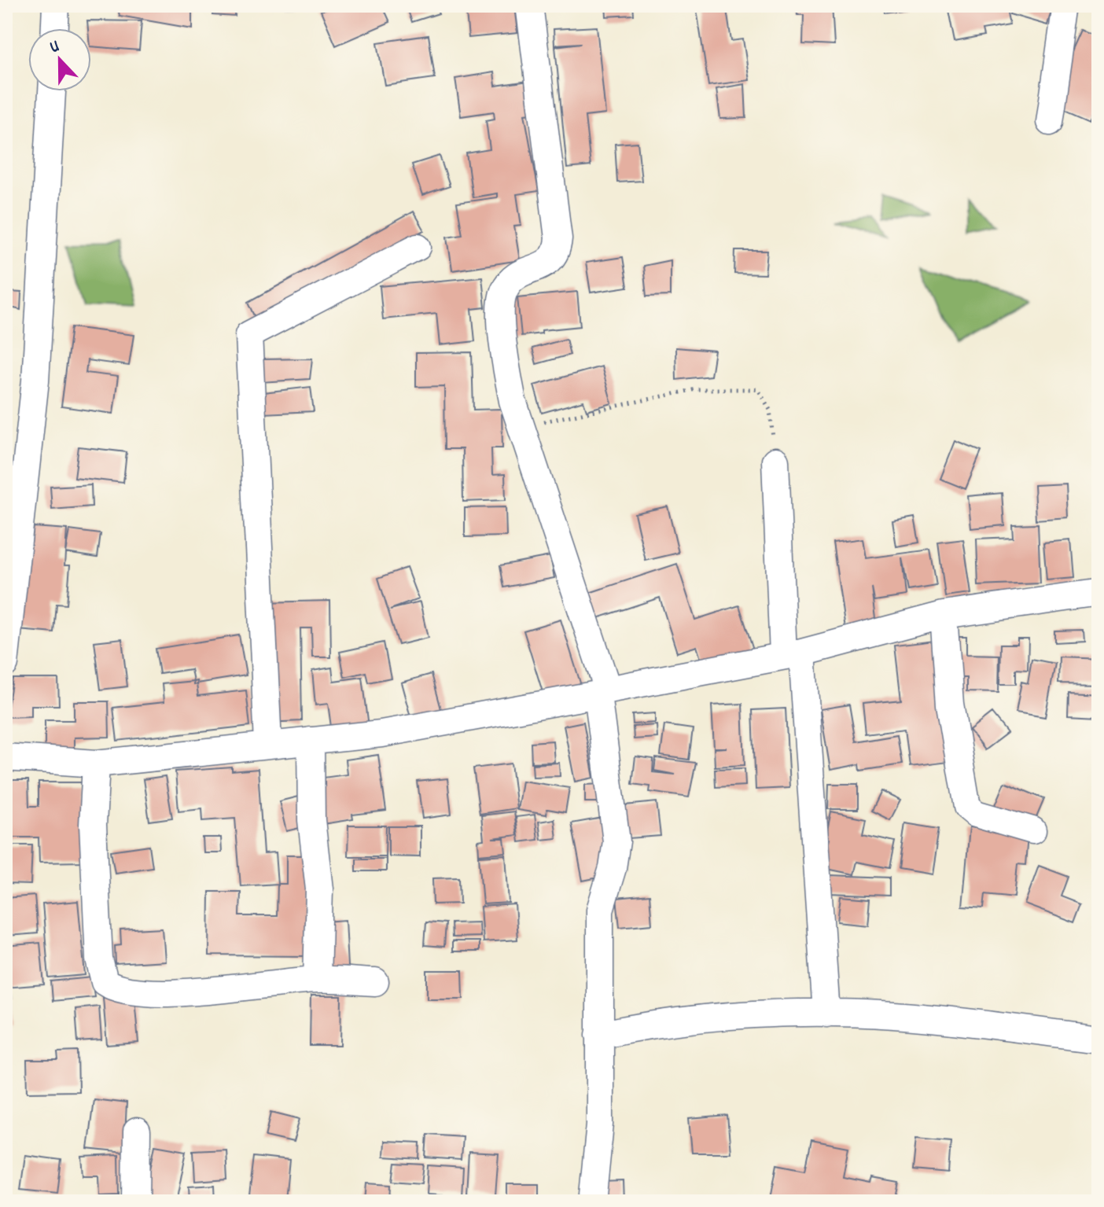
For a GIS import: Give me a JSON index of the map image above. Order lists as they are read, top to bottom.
{
  "north": "top"
}
